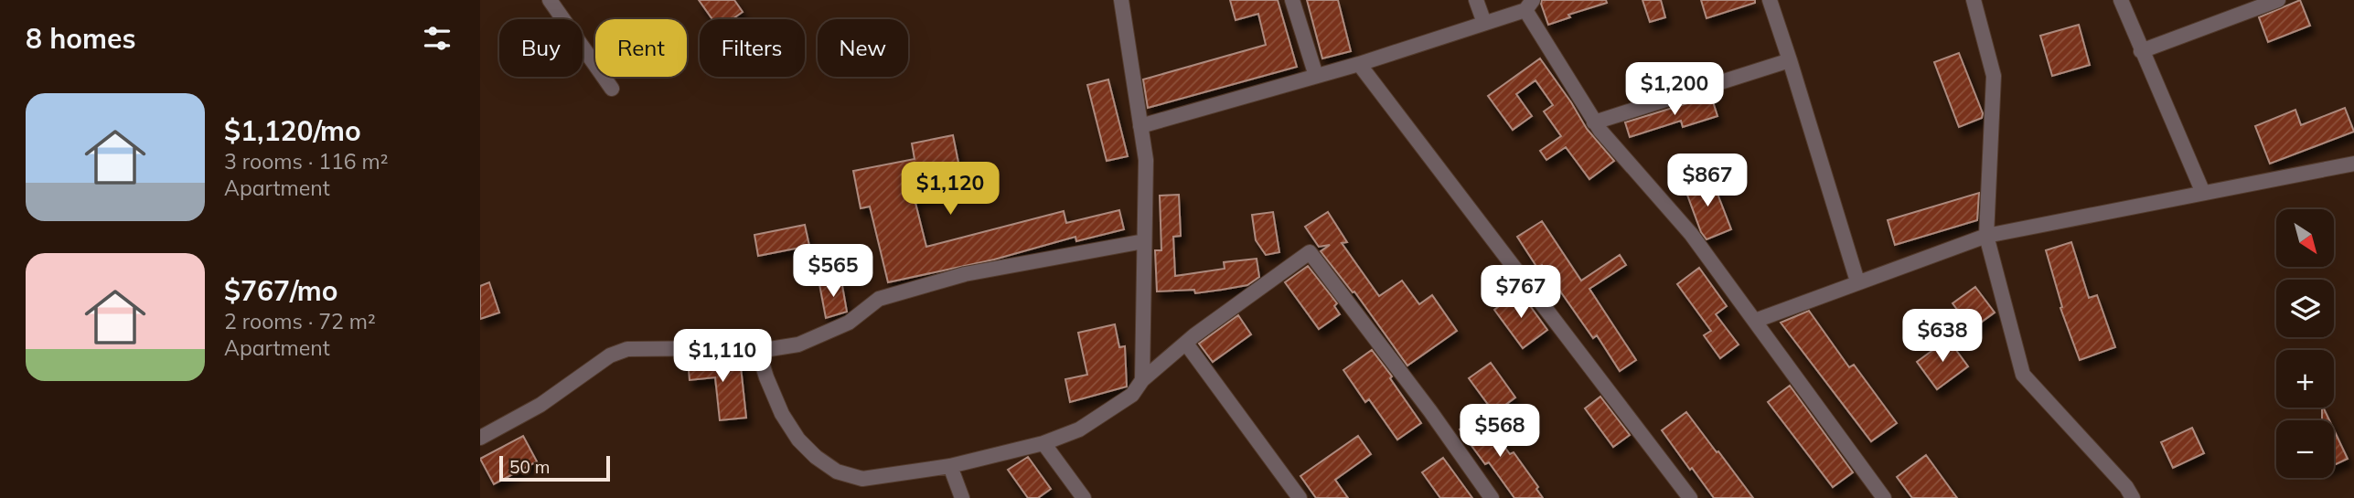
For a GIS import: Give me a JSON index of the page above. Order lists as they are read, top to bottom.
{
  "scale_bar": "50 m",
  "north": "bottom right",
  "page": {
    "heading": "8 homes",
    "chip": [
      "Buy",
      "Rent",
      "Filters",
      "New"
    ],
    "price": [
      "$1,200",
      "$867",
      "$1,120",
      "$565",
      "$767",
      "$638",
      "$1,110",
      "$568"
    ],
    "list": [
      {
        "name": "$1,120/mo",
        "note": "3 rooms · 116 m² · Apartment"
      },
      {
        "name": "$767/mo",
        "note": "2 rooms · 72 m² · Apartment"
      }
    ],
    "map_buttons": ["+", "−"],
    "scale": "50 m"
  }
}
